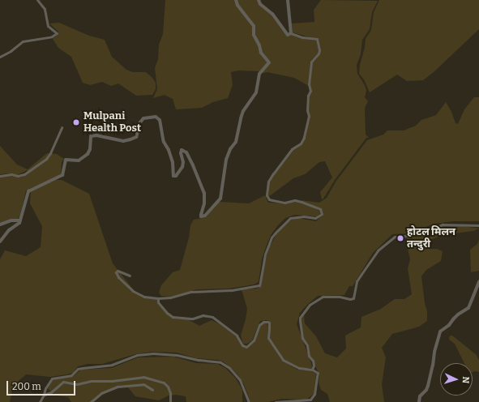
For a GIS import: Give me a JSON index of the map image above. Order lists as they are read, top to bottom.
{
  "places": ["Mulpani Health Post", "होटल मिलन तन्दुरी"],
  "scale_bar": "200 m",
  "north": "right"
}
